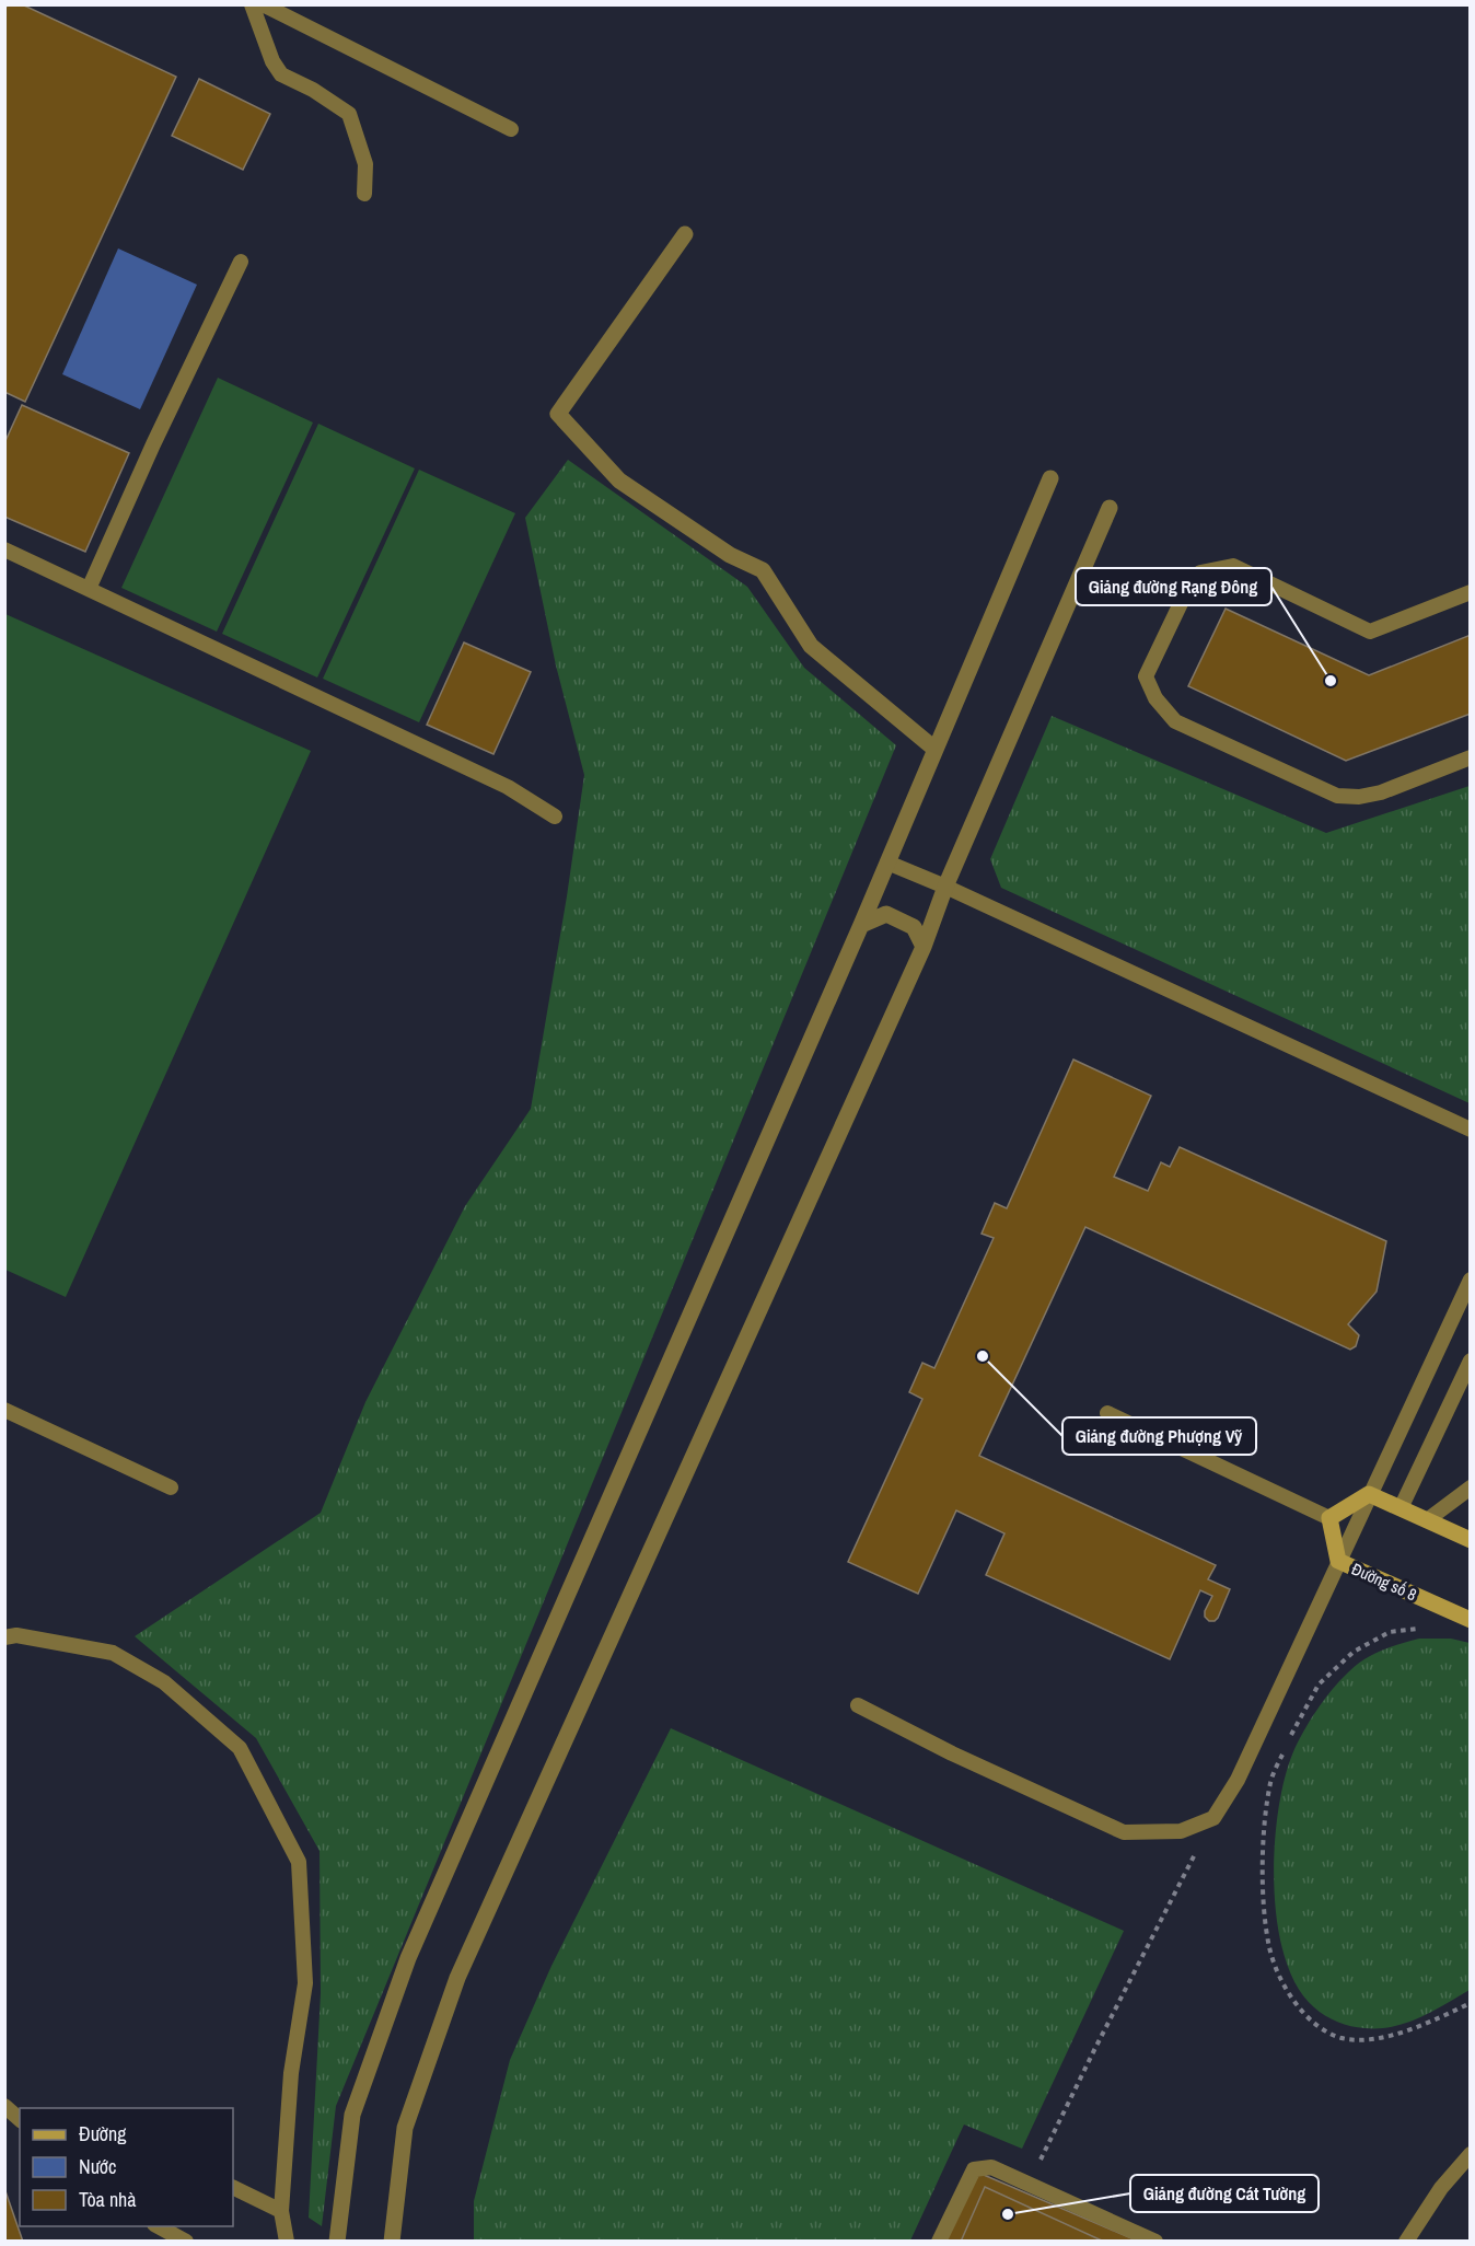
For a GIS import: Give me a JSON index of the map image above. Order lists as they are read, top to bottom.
{
  "streets": {
    "street": ["Đường số 8"]
  },
  "places": ["Giảng đường Rạng Đông", "Giảng đường Phượng Vỹ", "Giảng đường Cát Tường"],
  "legend": ["Đường", "Nước", "Tòa nhà"]
}
